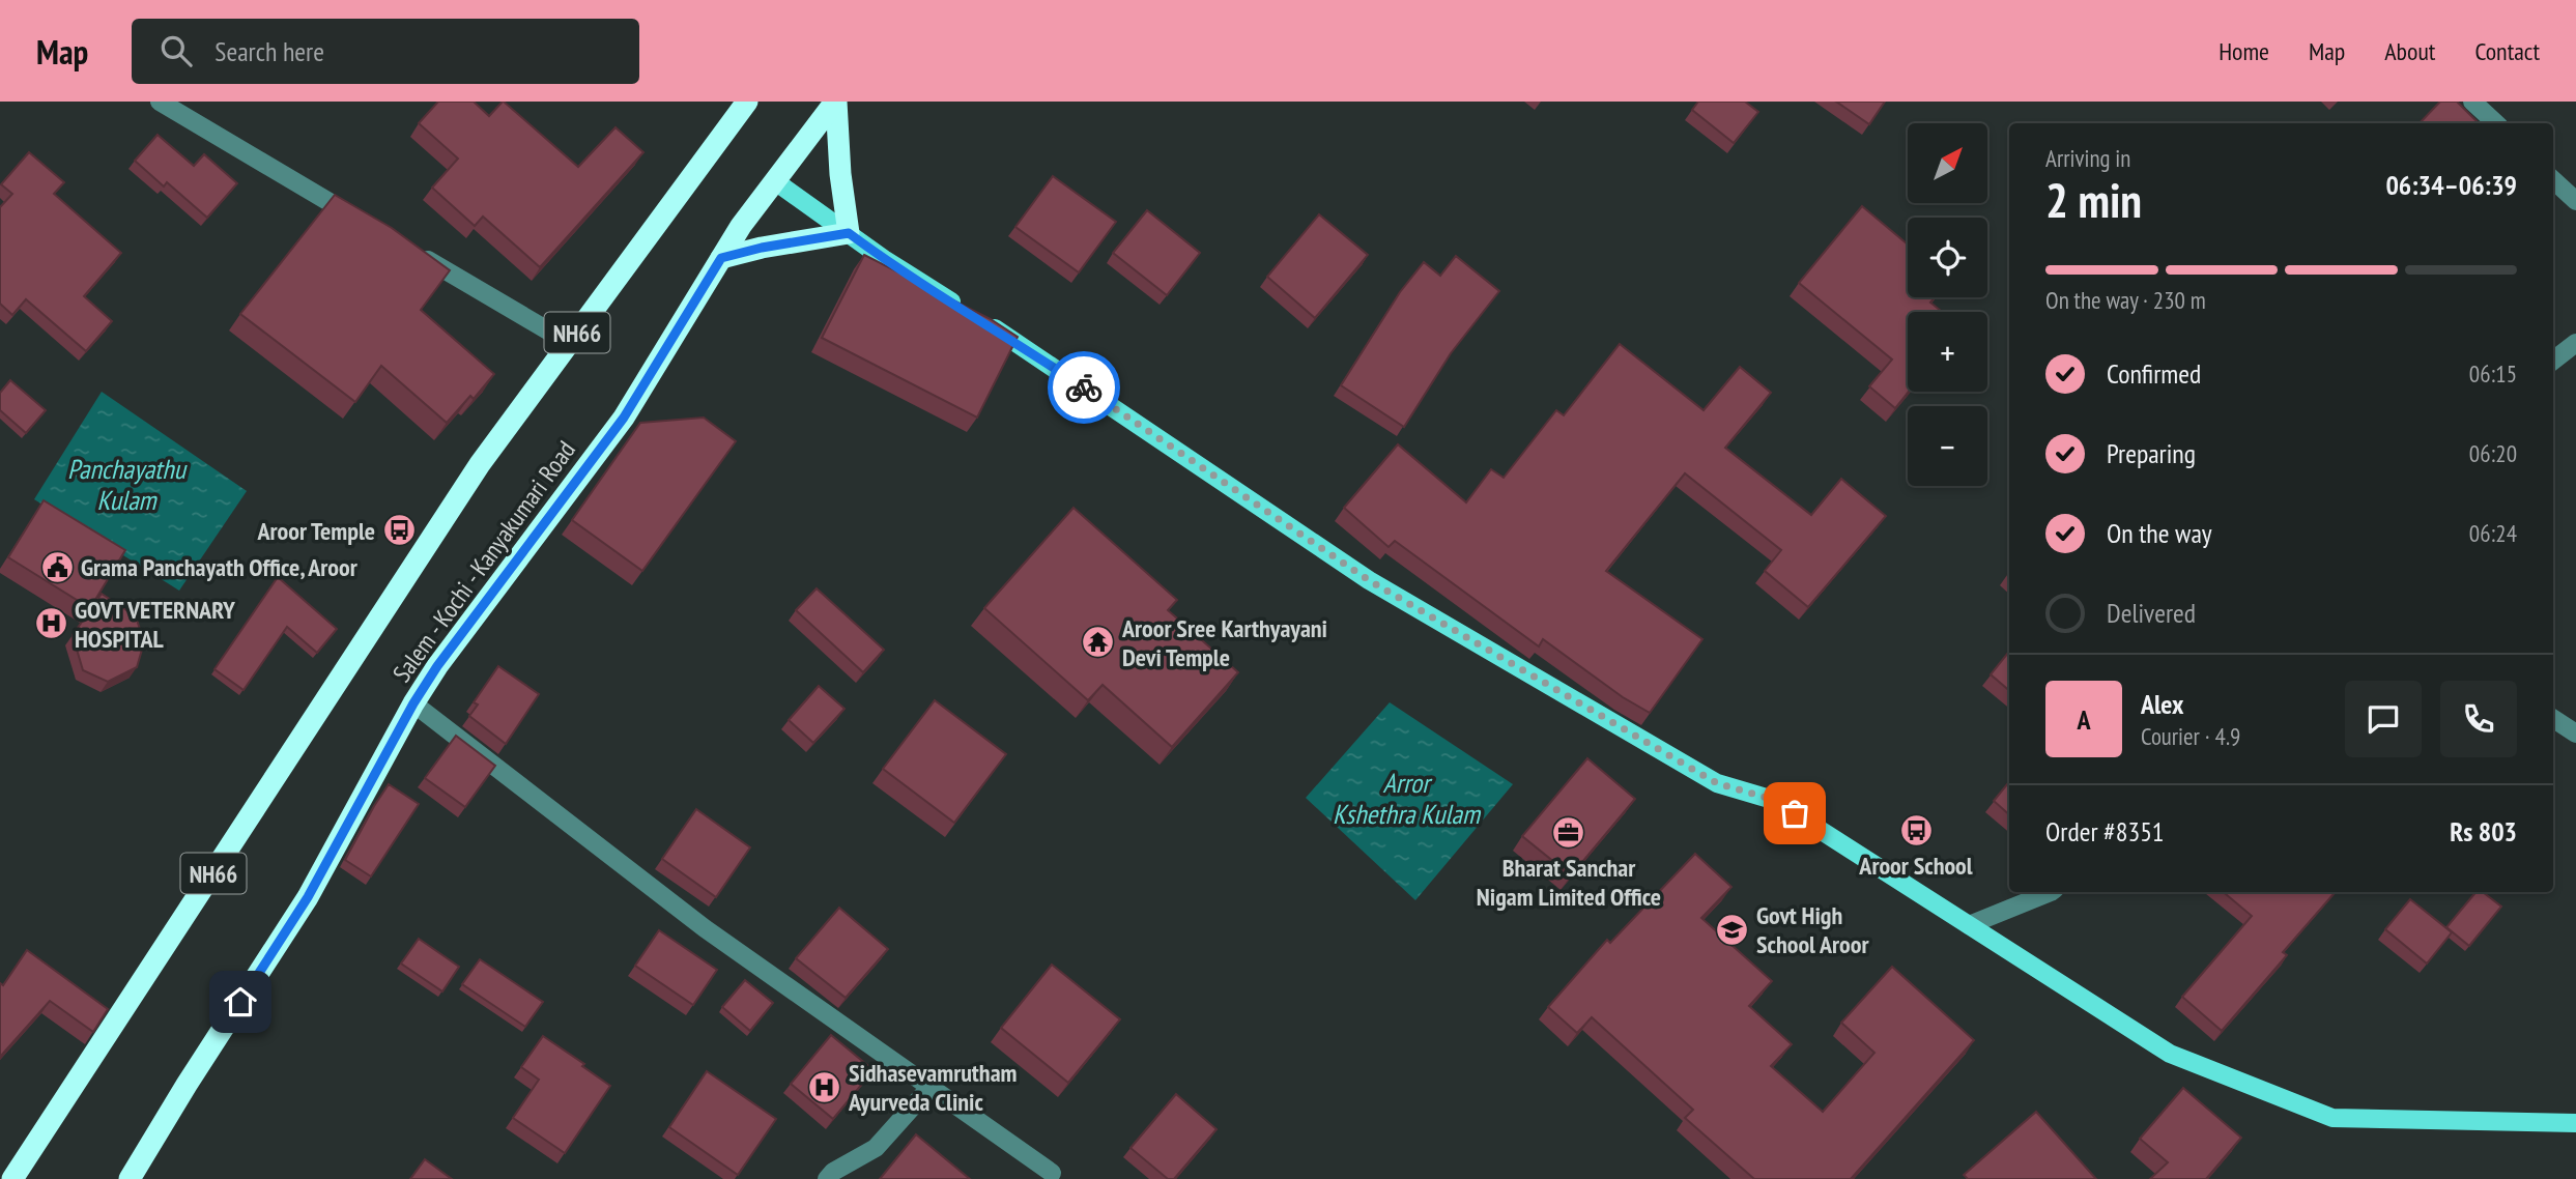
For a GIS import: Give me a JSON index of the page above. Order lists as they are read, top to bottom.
{
  "streets": {
    "highway": ["NH66", "Salem - Kochi - Kanyakumari Road"]
  },
  "water": ["Panchayathu Kulam", "Arror Kshethra Kulam"],
  "places": {
    "bus stop": ["Aroor Temple", "Aroor School"],
    "public building": ["Grama Panchayath Office, Aroor"],
    "hospital": ["GOVT VETERNARY HOSPITAL", "Sidhasevamrutham Ayurveda Clinic"],
    "temple": ["Aroor Sree Karthyayani Devi Temple"],
    "office": ["Bharat Sanchar Nigam Limited Office"],
    "school or university": ["Govt High School Aroor"]
  },
  "north": "top right",
  "page": {
    "header": "Map",
    "search": "Search here",
    "nav": [
      "Home",
      "Map",
      "About",
      "Contact"
    ],
    "map_buttons": ["+", "−"],
    "heading": ["2 min", "Arriving in", "06:34–06:39"],
    "panel": [
      "Alex",
      "Courier · 4.9",
      "Order #8351",
      "Rs 803"
    ],
    "bar": "On the way · 230 m",
    "list": [
      ["Confirmed", "06:15"],
      ["Preparing", "06:20"],
      ["On the way", "06:24"],
      "Delivered"
    ],
    "round": "A"
  }
}
